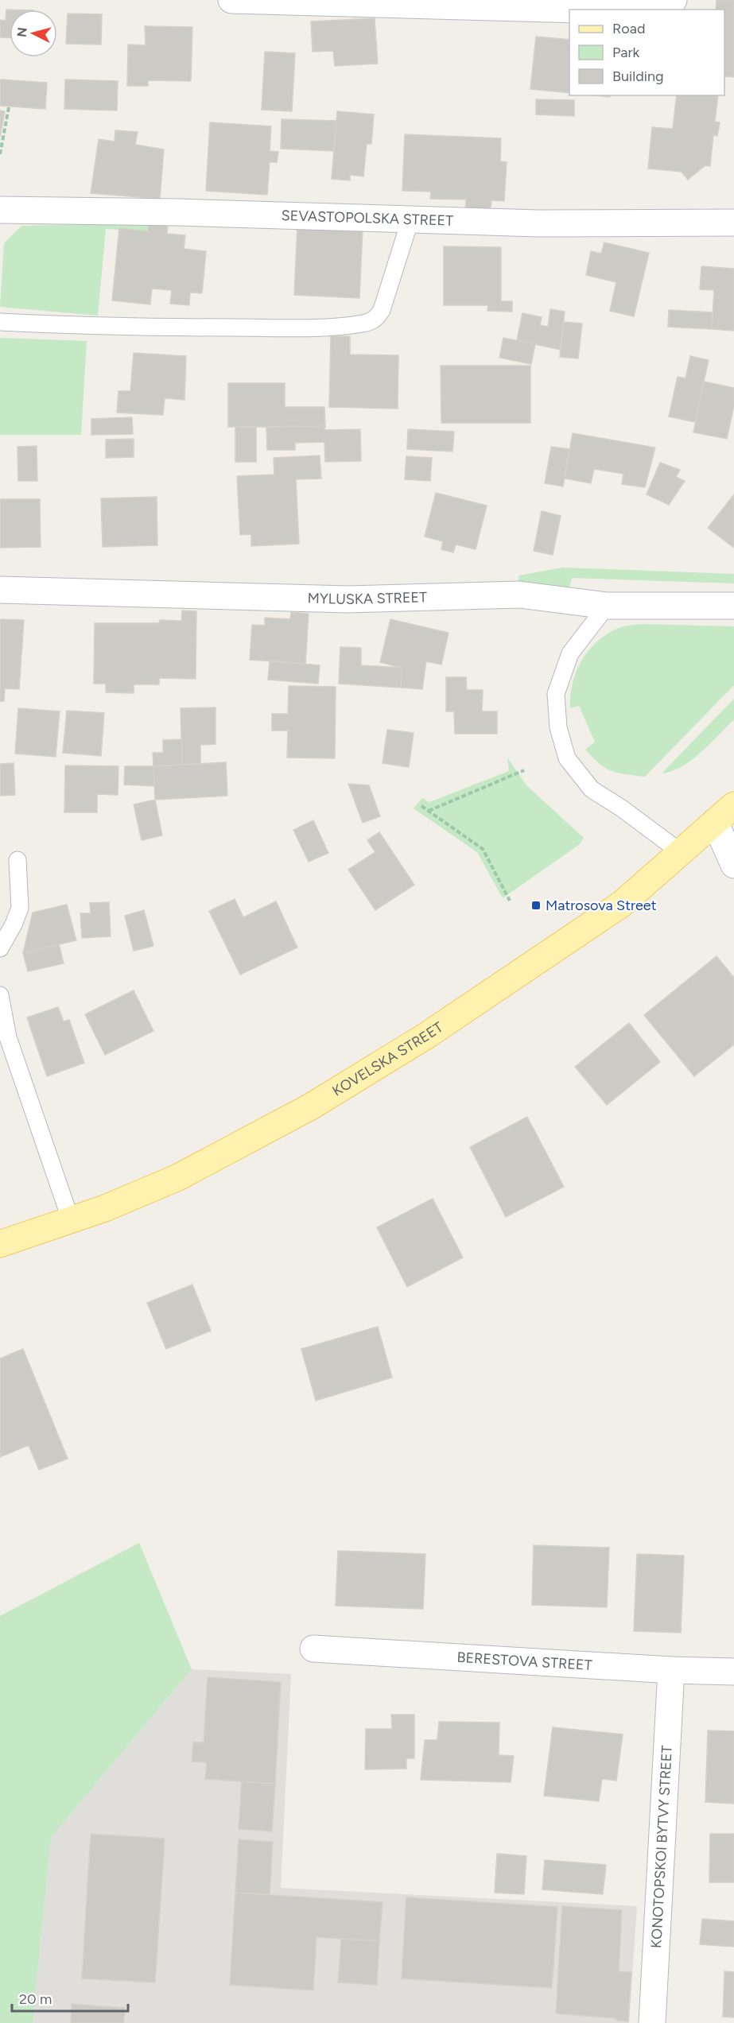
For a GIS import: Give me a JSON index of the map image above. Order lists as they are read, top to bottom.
{
  "streets": {
    "main road": ["KOVELSKA STREET"],
    "street": [
      "SEVASTOPOLSKA STREET",
      "MYLUSKA STREET",
      "BERESTOVA STREET",
      "KONOTOPSKOI BYTVY STREET"
    ]
  },
  "crossings": [
    ["BERESTOVA STREET", "KONOTOPSKOI BYTVY STREET"]
  ],
  "places": {
    "transit": ["Matrosova Street"]
  },
  "legend": ["Road", "Park", "Building"],
  "scale_bar": "20 m",
  "north": "left"
}
